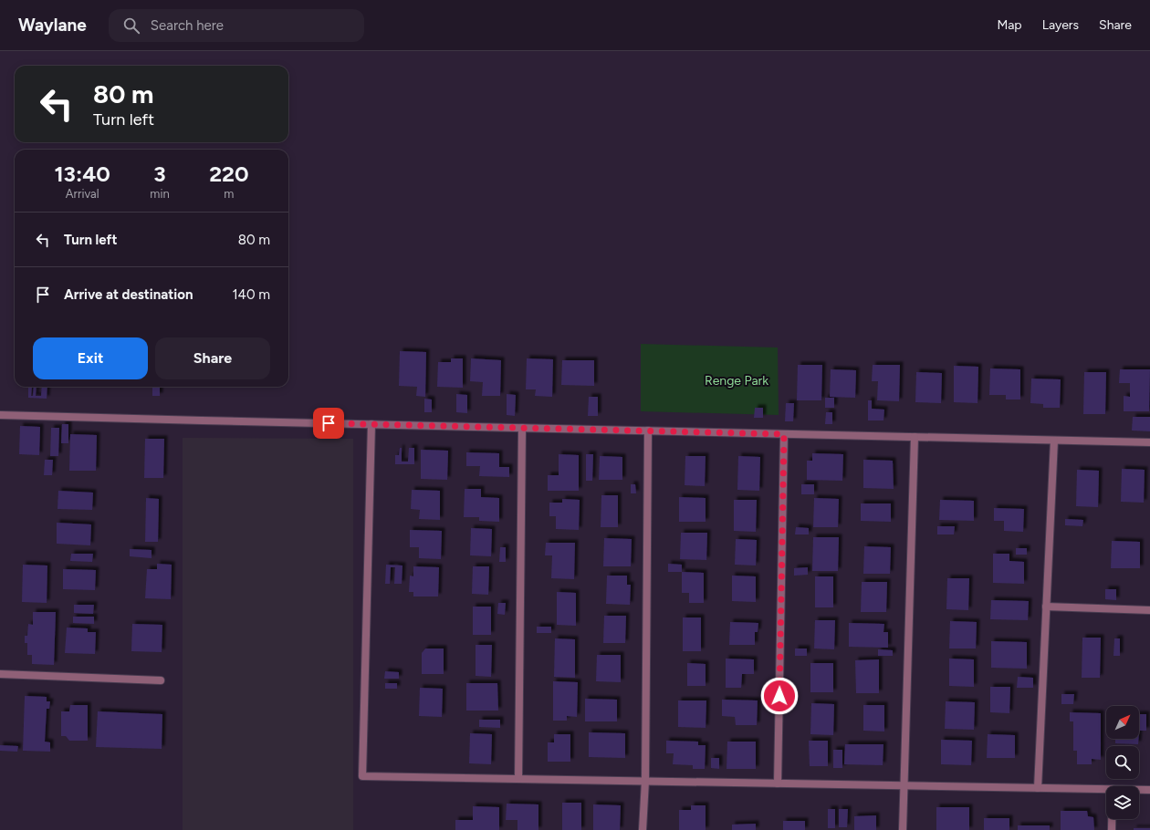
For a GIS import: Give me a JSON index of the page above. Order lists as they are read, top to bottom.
{
  "parks": ["Renge Park"],
  "north": "top right",
  "page": {
    "header": "Waylane",
    "search": "Search here",
    "nav": ["Map", "Layers", "Share"],
    "turn": ["80 m", "Turn left"],
    "eta": [
      "13:40",
      "Arrival",
      "3",
      "min",
      "220",
      "m"
    ],
    "list": [
      {
        "name": "Turn left",
        "value": "80 m"
      },
      {
        "name": "Arrive at destination",
        "value": "140 m"
      }
    ],
    "buttons": ["Exit", "Share"]
  }
}
